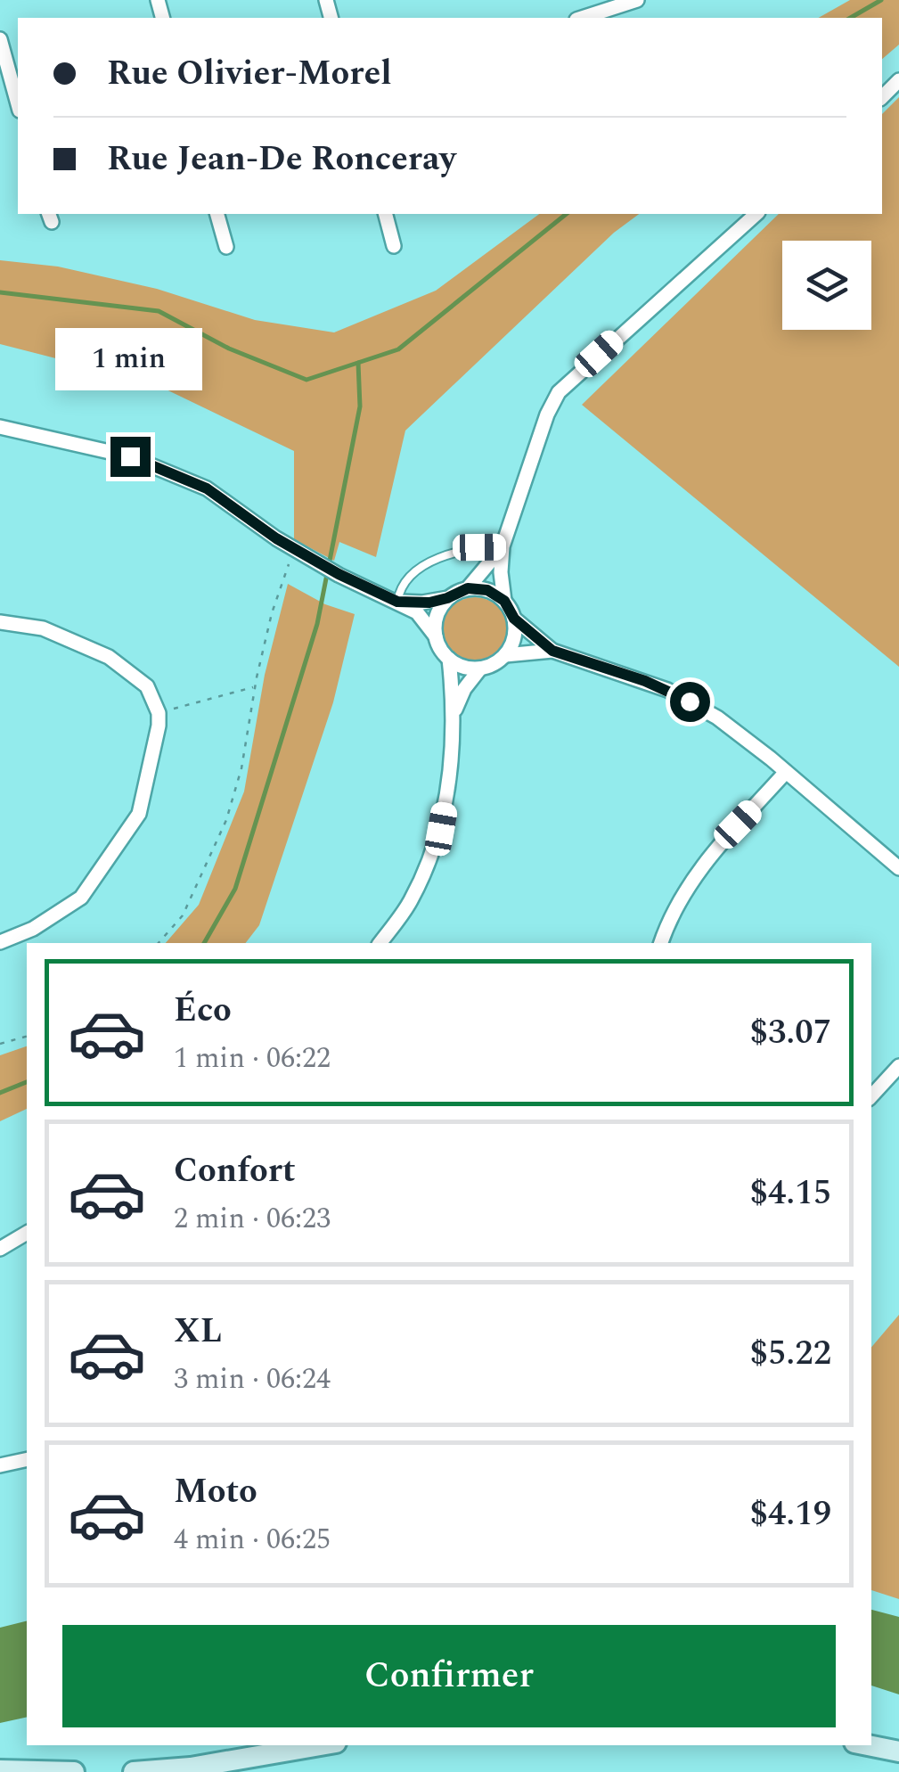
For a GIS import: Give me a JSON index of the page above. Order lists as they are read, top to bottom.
{
  "page": {
    "banner": ["Rue Olivier-Morel", "Rue Jean-De Ronceray"],
    "bubble": "1 min",
    "list": [
      {
        "name": "Éco",
        "note": "1 min · 06:22",
        "value": "$3.07"
      },
      {
        "name": "Confort",
        "note": "2 min · 06:23",
        "value": "$4.15"
      },
      {
        "name": "XL",
        "note": "3 min · 06:24",
        "value": "$5.22"
      },
      {
        "name": "Moto",
        "note": "4 min · 06:25",
        "value": "$4.19"
      }
    ],
    "buttons": "Confirmer"
  }
}
